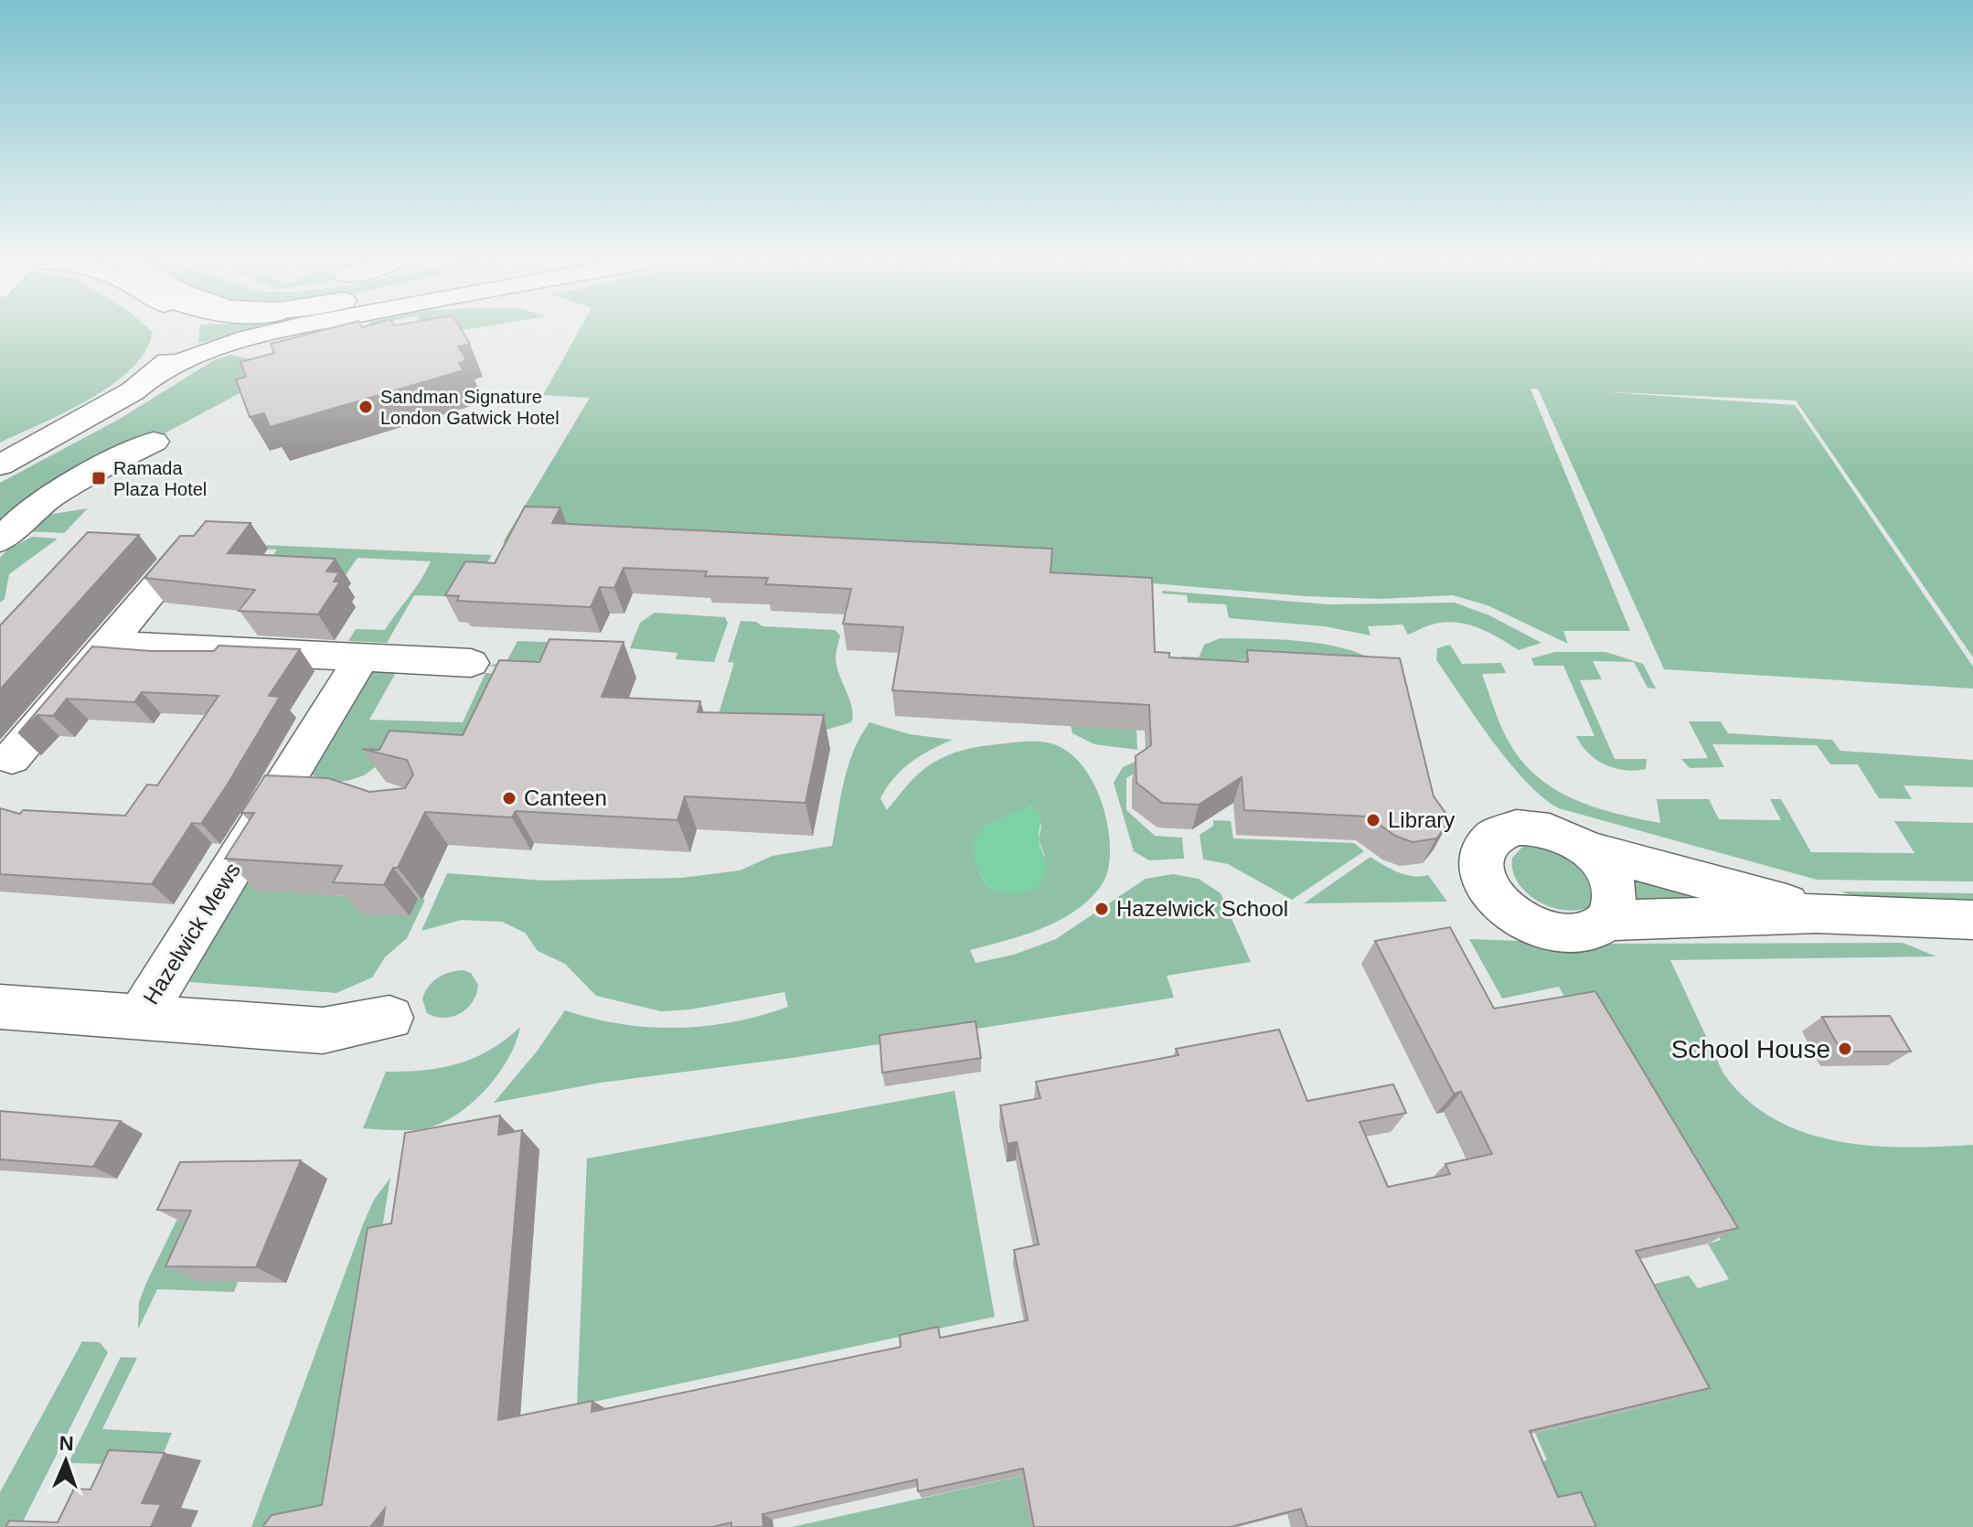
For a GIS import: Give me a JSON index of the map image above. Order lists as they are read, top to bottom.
{
  "streets": {
    "street": ["Hazelwick Mews"]
  },
  "places": {
    "other": [
      "Sandman Signature London Gatwick Hotel",
      "Canteen",
      "Library",
      "Hazelwick School",
      "School House"
    ],
    "transit": ["Ramada Plaza Hotel"]
  },
  "north": "top"
}
